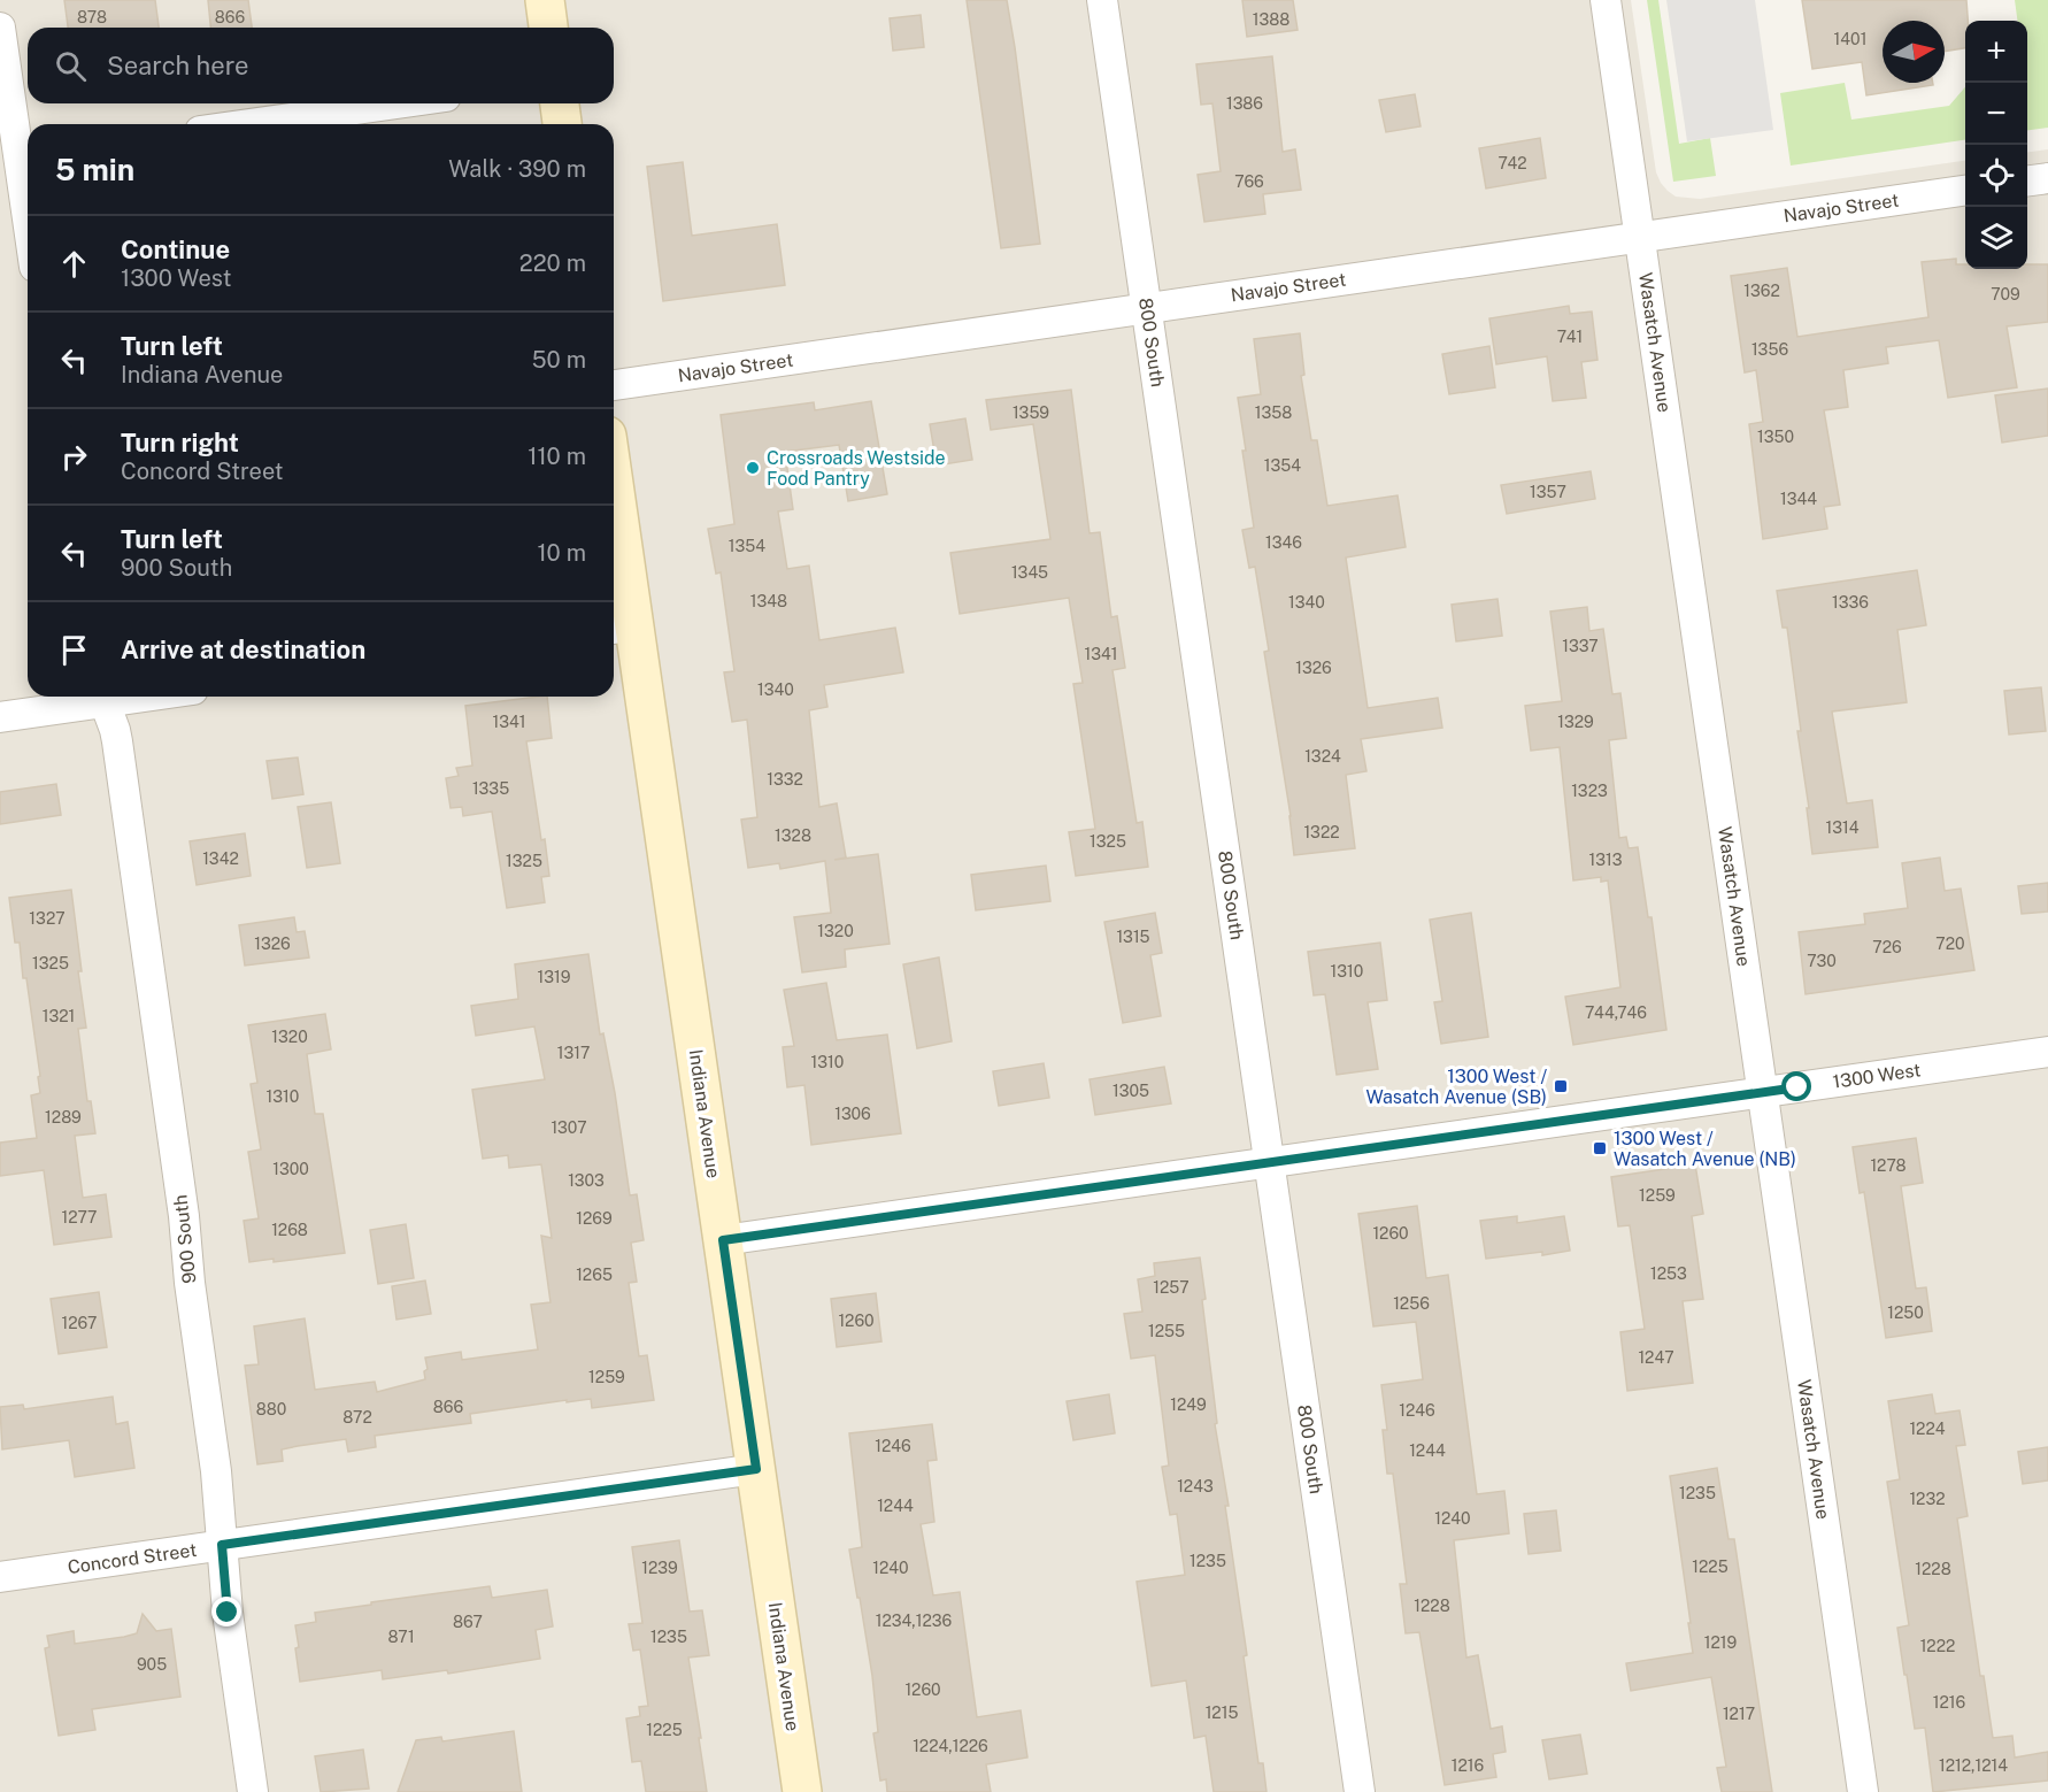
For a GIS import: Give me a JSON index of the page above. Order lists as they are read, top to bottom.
{
  "streets": {
    "street": [
      "Navajo Street",
      "800 South",
      "Wasatch Avenue",
      "1300 West",
      "Indiana Avenue",
      "900 South",
      "Concord Street"
    ]
  },
  "crossings": [
    ["Navajo Street", "800 South"],
    ["Navajo Street", "Wasatch Avenue"],
    ["800 South", "1300 West"],
    ["Wasatch Avenue", "1300 West"],
    ["1300 West", "Indiana Avenue"],
    ["Indiana Avenue", "Concord Street"],
    ["900 South", "Concord Street"]
  ],
  "places": {
    "other": ["Crossroads Westside Food Pantry"],
    "transit": ["1300 West / Wasatch Avenue (SB)", "1300 West / Wasatch Avenue (NB)"]
  },
  "house_numbers": [
    "878",
    "866",
    "1388",
    "1401",
    "1386",
    "742",
    "766",
    "1362",
    "709",
    "741",
    "1356",
    "1359",
    "1358",
    "1350",
    "1354",
    "1357",
    "1344",
    "1346",
    "1354",
    "1345",
    "1348",
    "1340",
    "1336",
    "1337",
    "1341",
    "1326",
    "1340",
    "1341",
    "1329",
    "1324",
    "1332",
    "1335",
    "1323",
    "1314",
    "1322",
    "1328",
    "1325",
    "1342",
    "1313",
    "1325",
    "1327",
    "1320",
    "1315",
    "1326",
    "720",
    "726",
    "730",
    "1325",
    "1310",
    "1319",
    "744,746",
    "1321",
    "1320",
    "1317",
    "1310",
    "1305",
    "1310",
    "1306",
    "1289",
    "1307",
    "1278",
    "1300",
    "1303",
    "1259",
    "1277",
    "1269",
    "1268",
    "1260",
    "1253",
    "1265",
    "1257",
    "1256",
    "1250",
    "1260",
    "1267",
    "1255",
    "1247",
    "1259",
    "1249",
    "866",
    "880",
    "1246",
    "872",
    "1224",
    "1246",
    "1244",
    "1243",
    "1235",
    "1232",
    "1244",
    "1240",
    "1235",
    "1225",
    "1239",
    "1240",
    "1228",
    "1228",
    "1234,1236",
    "867",
    "871",
    "1235",
    "1219",
    "1222",
    "905",
    "1260",
    "1216",
    "1215",
    "1217",
    "1225",
    "1224,1226",
    "1216",
    "1212,1214"
  ],
  "north": "right",
  "page": {
    "map_buttons": ["+", "−"],
    "search": "Search here",
    "heading": ["5 min", "Walk · 390 m"],
    "list": [
      ["Continue", "1300 West", "220 m"],
      ["Turn left", "Indiana Avenue", "50 m"],
      ["Turn right", "Concord Street", "110 m"],
      ["Turn left", "900 South", "10 m"],
      "Arrive at destination"
    ]
  }
}
